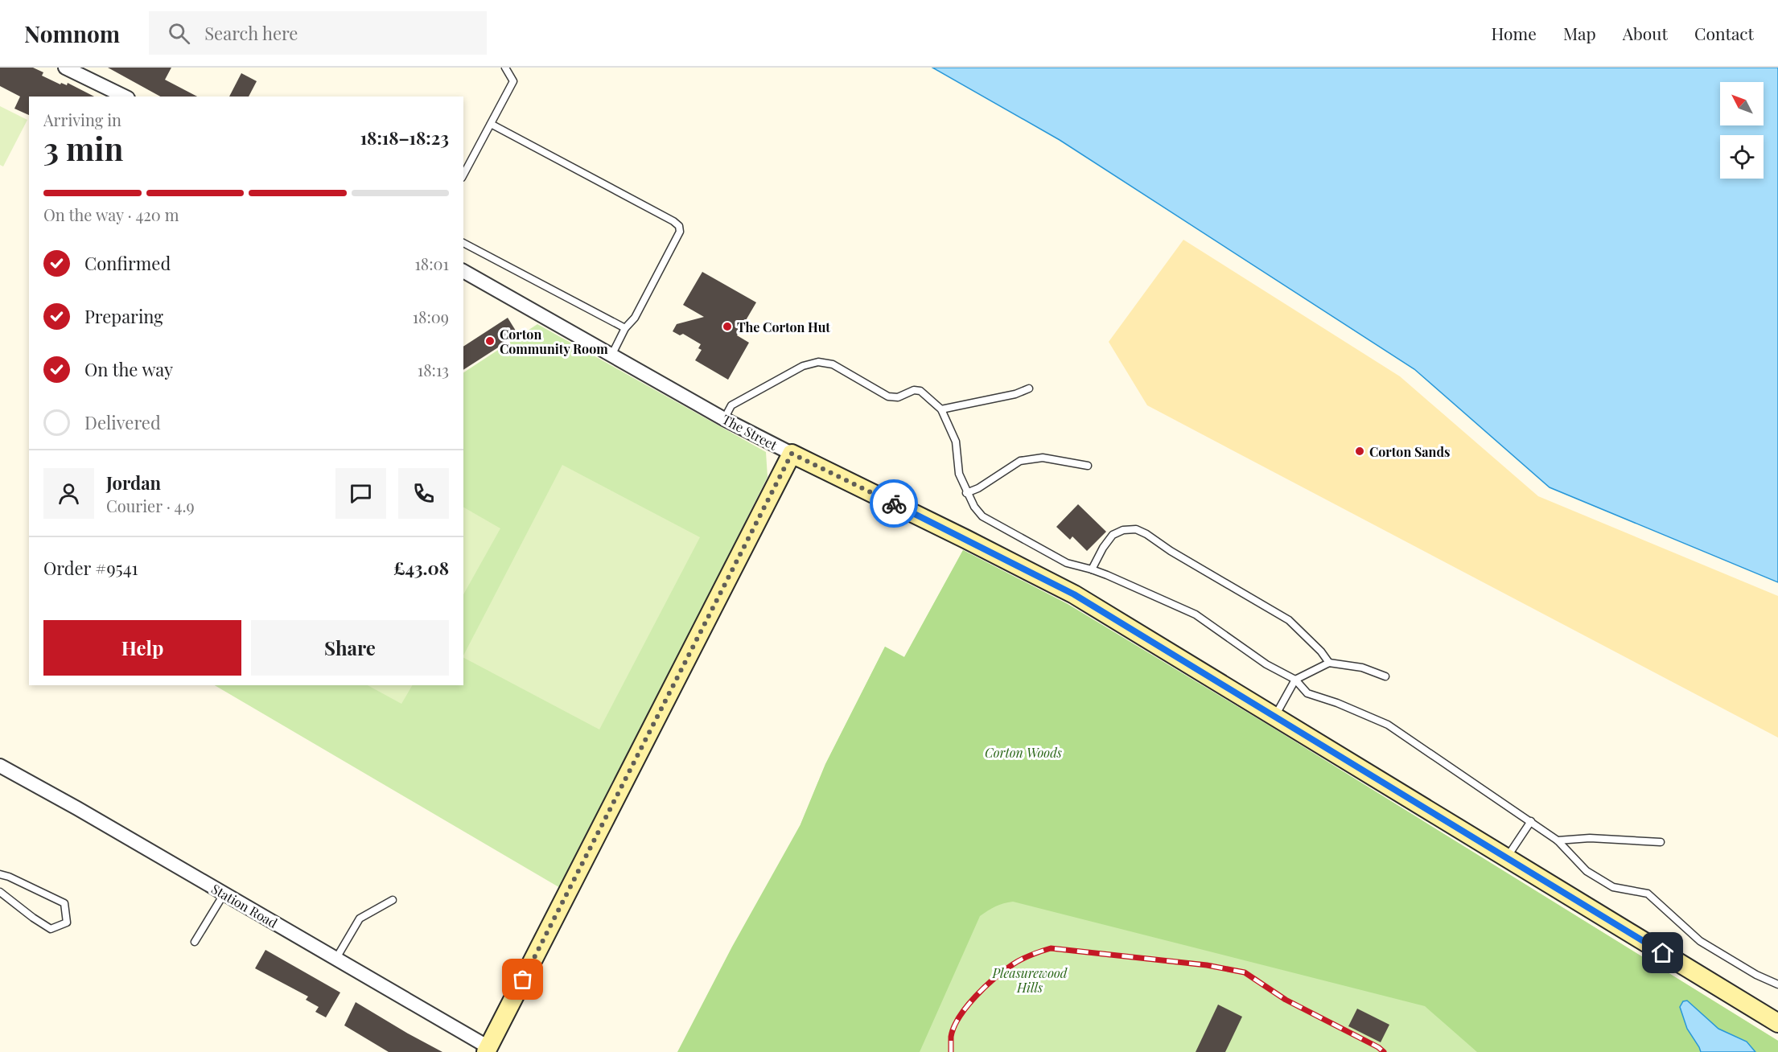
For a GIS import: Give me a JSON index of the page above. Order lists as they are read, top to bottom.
{
  "streets": {
    "main road": ["The Street"],
    "street": ["Station Road"]
  },
  "parks": ["Corton Woods", "Pleasurewood Hills"],
  "places": ["The Corton Hut", "Corton Community Room", "Corton Sands"],
  "north": "top left",
  "page": {
    "header": "Nomnom",
    "search": "Search here",
    "nav": [
      "Home",
      "Map",
      "About",
      "Contact"
    ],
    "heading": ["3 min", "Arriving in", "18:18–18:23"],
    "panel": [
      "Jordan",
      "Courier · 4.9",
      "Order #9541",
      "£43.08"
    ],
    "bar": "On the way · 420 m",
    "list": [
      ["Confirmed", "18:01"],
      ["Preparing", "18:09"],
      ["On the way", "18:13"],
      "Delivered"
    ],
    "buttons": ["Help", "Share"]
  }
}
